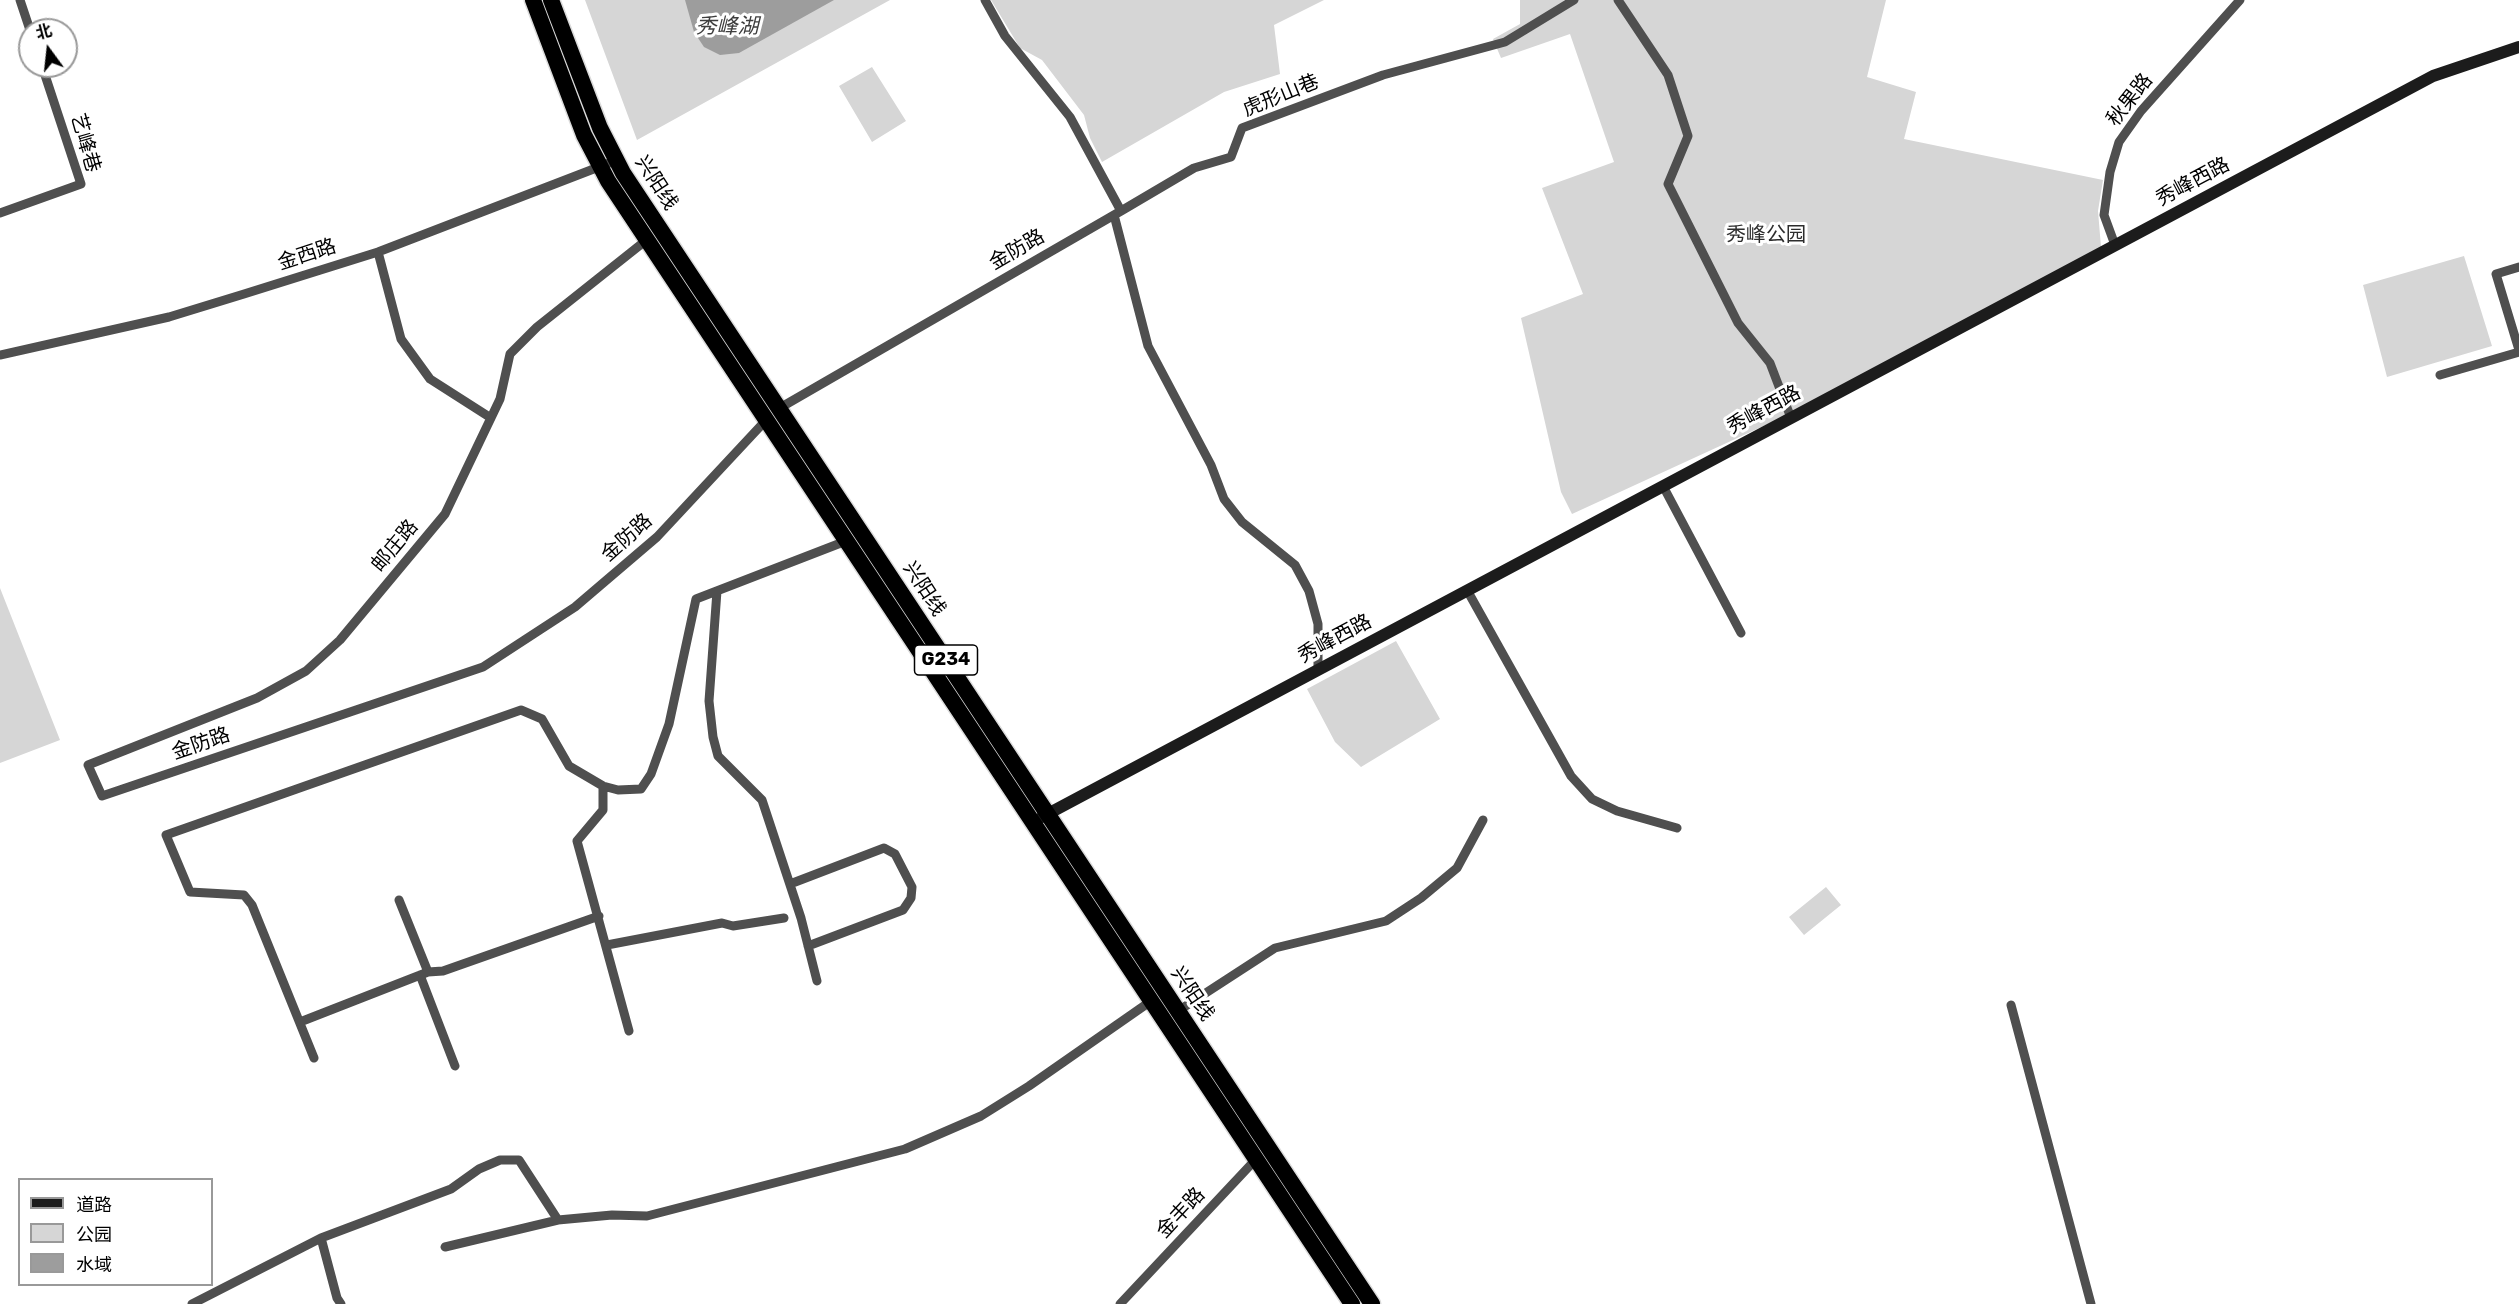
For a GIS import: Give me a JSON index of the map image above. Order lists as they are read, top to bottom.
{
  "streets": {
    "highway": ["兴阳线", "G234"],
    "street": [
      "虎形山巷",
      "秋果路",
      "艺峰巷",
      "秀峰西路",
      "金防路",
      "金西路",
      "邮庄路",
      "金丰路"
    ]
  },
  "crossings": [
    ["虎形山巷", "金防路"],
    ["秋果路", "秀峰西路"],
    ["秀峰西路", "兴阳线"],
    ["兴阳线", "金防路"],
    ["兴阳线", "金西路"],
    ["兴阳线", "邮庄路"],
    ["兴阳线", "金丰路"],
    ["金防路", "邮庄路"]
  ],
  "water": ["秀峰湖"],
  "parks": ["秀峰公园"],
  "legend": ["道路", "公园", "水域"],
  "north": "top"
}
